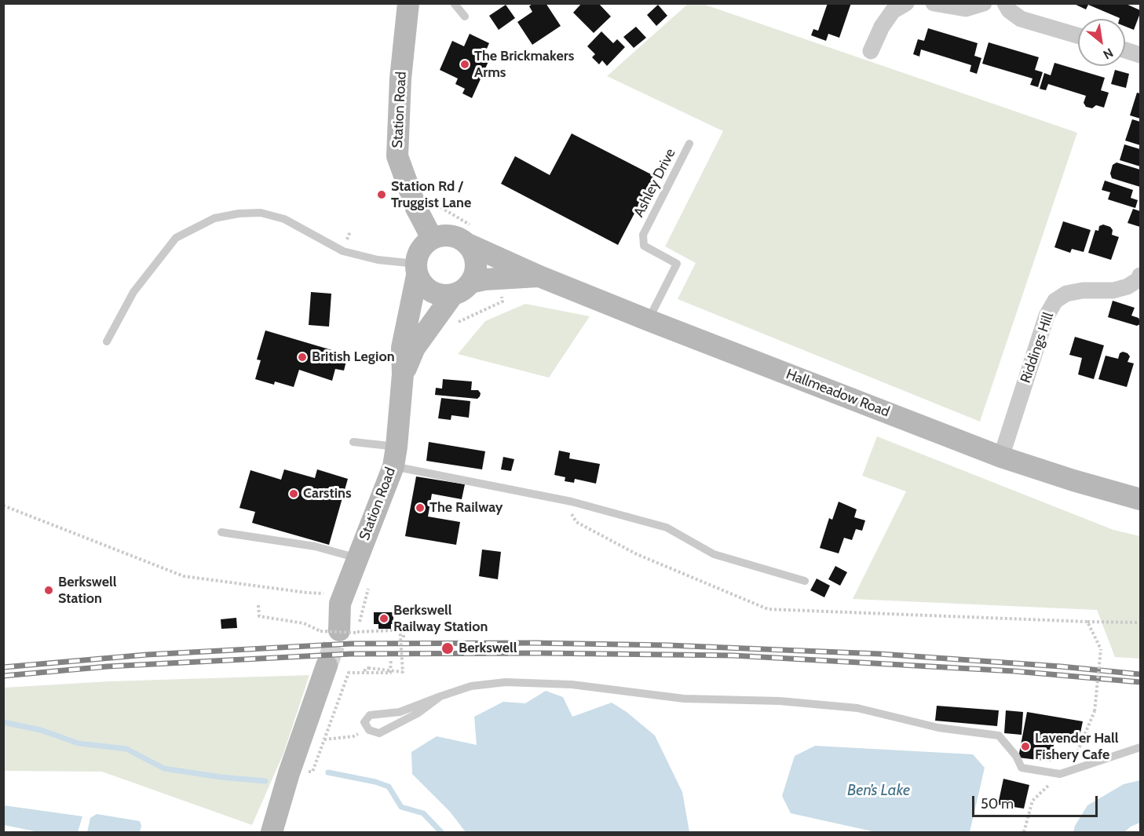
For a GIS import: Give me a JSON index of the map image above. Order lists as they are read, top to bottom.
{
  "streets": {
    "street": ["Station Road", "Riddings Hill", "Hallmeadow Road"],
    "lane": ["Ashley Drive"]
  },
  "crossings": [
    ["Station Road", "Hallmeadow Road"],
    ["Ashley Drive", "Hallmeadow Road"],
    ["Riddings Hill", "Hallmeadow Road"]
  ],
  "water": ["Ben’s Lake"],
  "places": [
    "The Brickmakers Arms",
    "Station Rd / Truggist Lane",
    "British Legion",
    "Carstins",
    "The Railway",
    "Berkswell Station",
    "Berkswell Railway Station",
    "Berkswell",
    "Lavender Hall Fishery Cafe"
  ],
  "scale_bar": "50 m",
  "north": "bottom right"
}
